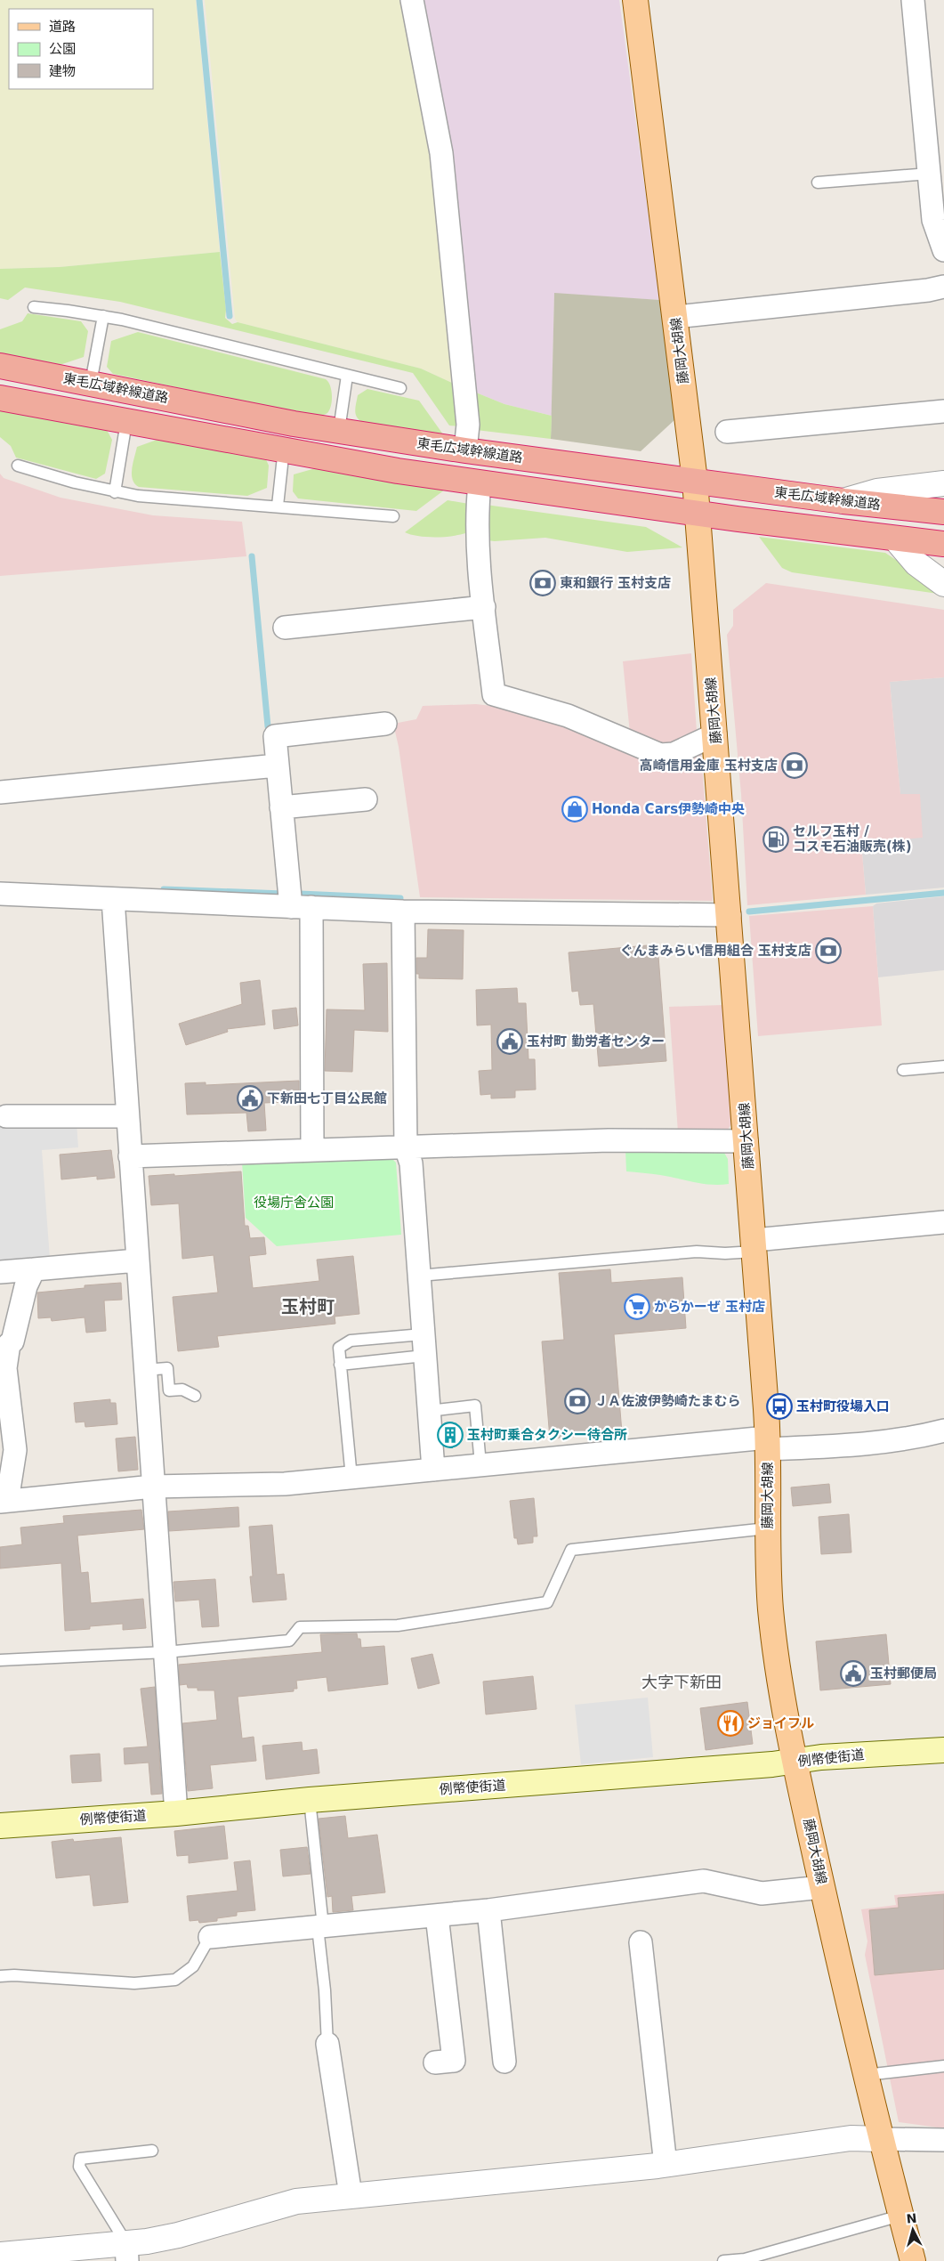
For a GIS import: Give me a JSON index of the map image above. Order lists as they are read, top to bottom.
{
  "streets": {
    "highway": ["東毛広域幹線道路"],
    "main road": ["藤岡大胡線", "例幣使街道"]
  },
  "crossings": [
    ["藤岡大胡線", "東毛広域幹線道路"],
    ["藤岡大胡線", "例幣使街道"]
  ],
  "districts": ["玉村町", "大字下新田"],
  "parks": ["役場庁舎公園"],
  "places": {
    "bank": [
      "東和銀行 玉村支店",
      "高崎信用金庫 玉村支店",
      "ぐんまみらい信用組合 玉村支店",
      "ＪＡ佐波伊勢崎たまむら"
    ],
    "shop": ["Honda Cars伊勢崎中央"],
    "fuel station": ["セルフ玉村 / コスモ石油販売(株)"],
    "public building": ["玉村町 勤労者センター", "下新田七丁目公民館", "玉村郵便局"],
    "supermarket": ["からかーぜ 玉村店"],
    "bus stop": ["玉村町役場入口"],
    "building": ["玉村町乗合タクシー待合所"],
    "restaurant": ["ジョイフル"]
  },
  "legend": ["道路", "公園", "建物"],
  "north": "top"
}
